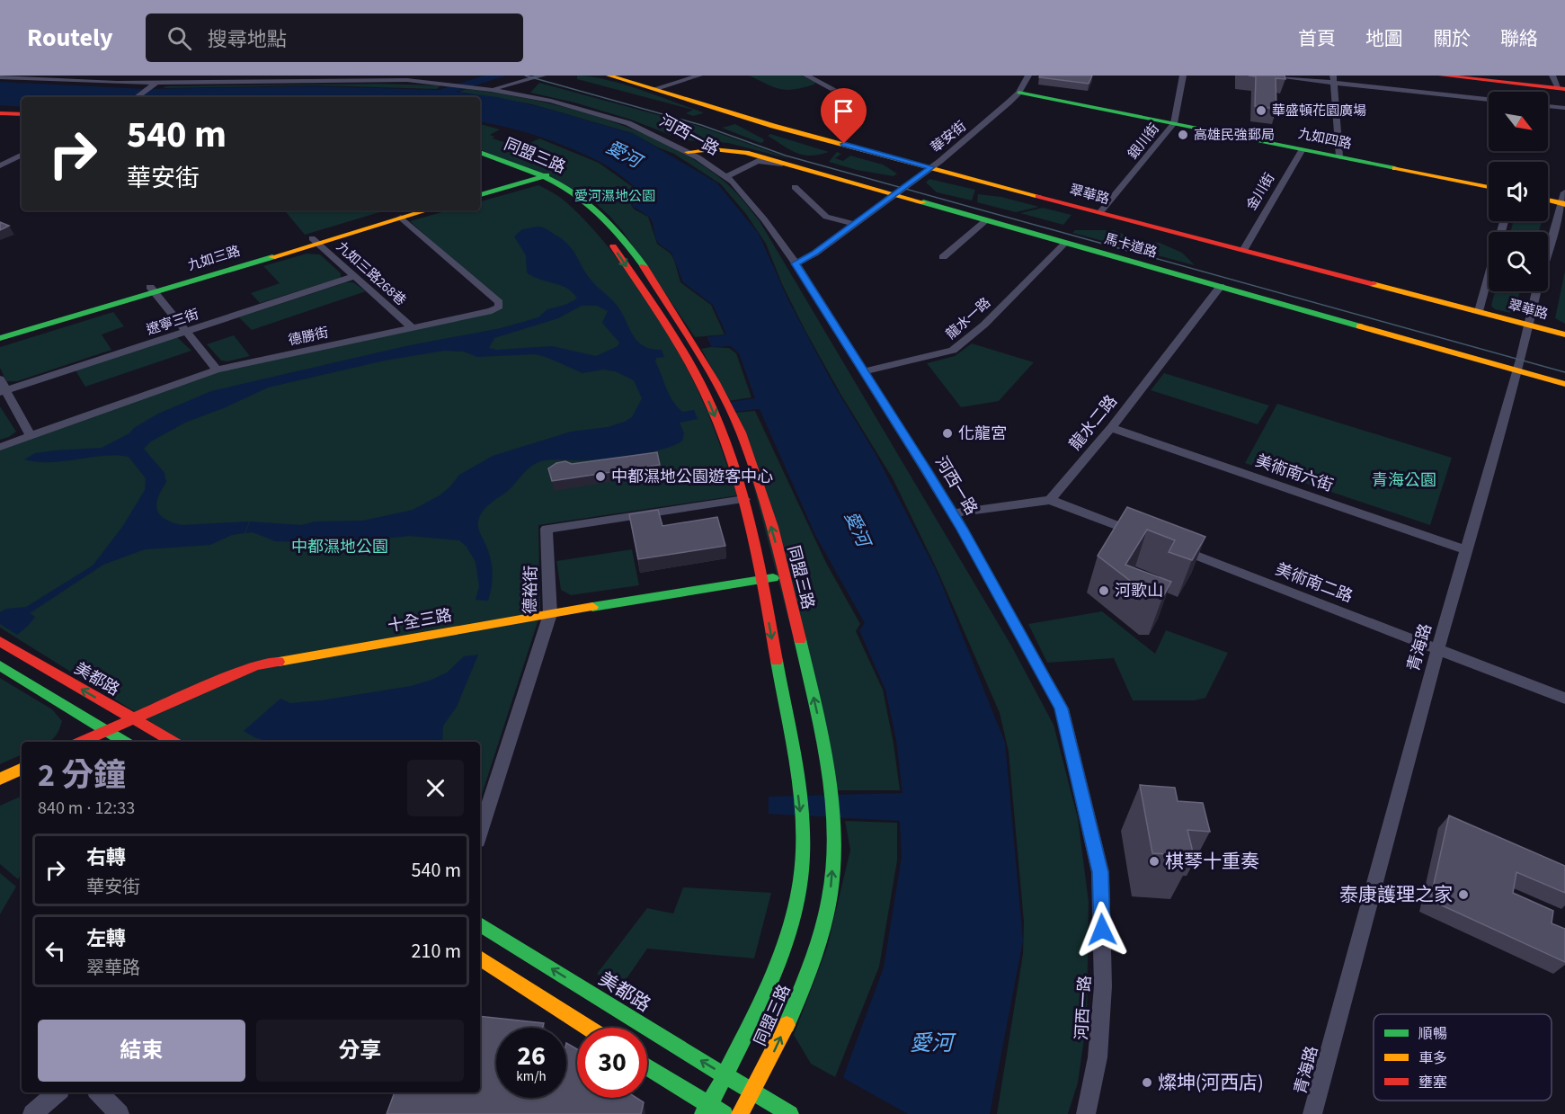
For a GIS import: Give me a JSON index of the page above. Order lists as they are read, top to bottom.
{
  "streets": {
    "street": [
      "河西一路",
      "華安街",
      "九如四路",
      "銀川街",
      "同盟三路",
      "金川街",
      "翠華路",
      "馬卡道路",
      "九如三路",
      "九如三路268巷",
      "龍水一路",
      "遼寧三街",
      "德勝街",
      "龍水二路",
      "美術南六街",
      "美術南二路",
      "德裕街",
      "十全三路",
      "青海路",
      "美都路"
    ]
  },
  "crossings": [
    ["河西一路", "華安街"],
    ["河西一路", "馬卡道路"],
    ["河西一路", "龍水一路"],
    ["華安街", "九如四路"],
    ["華安街", "翠華路"],
    ["華安街", "馬卡道路"],
    ["九如四路", "銀川街"],
    ["九如四路", "金川街"],
    ["銀川街", "翠華路"],
    ["同盟三路", "德裕街"],
    ["同盟三路", "十全三路"],
    ["同盟三路", "美都路"],
    ["金川街", "翠華路"],
    ["翠華路", "青海路"],
    ["馬卡道路", "龍水一路"],
    ["馬卡道路", "龍水二路"],
    ["馬卡道路", "青海路"],
    ["九如三路", "九如三路268巷"],
    ["九如三路", "德勝街"],
    ["九如三路268巷", "遼寧三街"],
    ["九如三路268巷", "德勝街"],
    ["龍水二路", "美術南六街"],
    ["美術南六街", "青海路"],
    ["美術南二路", "青海路"],
    ["德裕街", "十全三路"],
    ["十全三路", "美都路"]
  ],
  "water": ["愛河"],
  "parks": ["愛河濕地公園", "青海公園", "中都濕地公園"],
  "places": [
    "華盛頓花園廣場",
    "高雄民強郵局",
    "化龍宮",
    "中都濕地公園遊客中心",
    "河歌山",
    "棋琴十重奏",
    "泰康護理之家",
    "燦坤(河西店)"
  ],
  "legend": ["順暢", "車多", "壅塞"],
  "north": "bottom right",
  "page": {
    "header": "Routely",
    "search": "搜尋地點",
    "nav": [
      "首頁",
      "地圖",
      "關於",
      "聯絡"
    ],
    "turn": ["540 m", "華安街"],
    "heading": ["2 分鐘", "840 m · 12:33"],
    "list": [
      {
        "name": "右轉",
        "note": "華安街",
        "value": "540 m"
      },
      {
        "name": "左轉",
        "note": "翠華路",
        "value": "210 m"
      }
    ],
    "buttons": ["結束", "分享"],
    "speed": "26 km/h",
    "limit": "30"
  }
}
